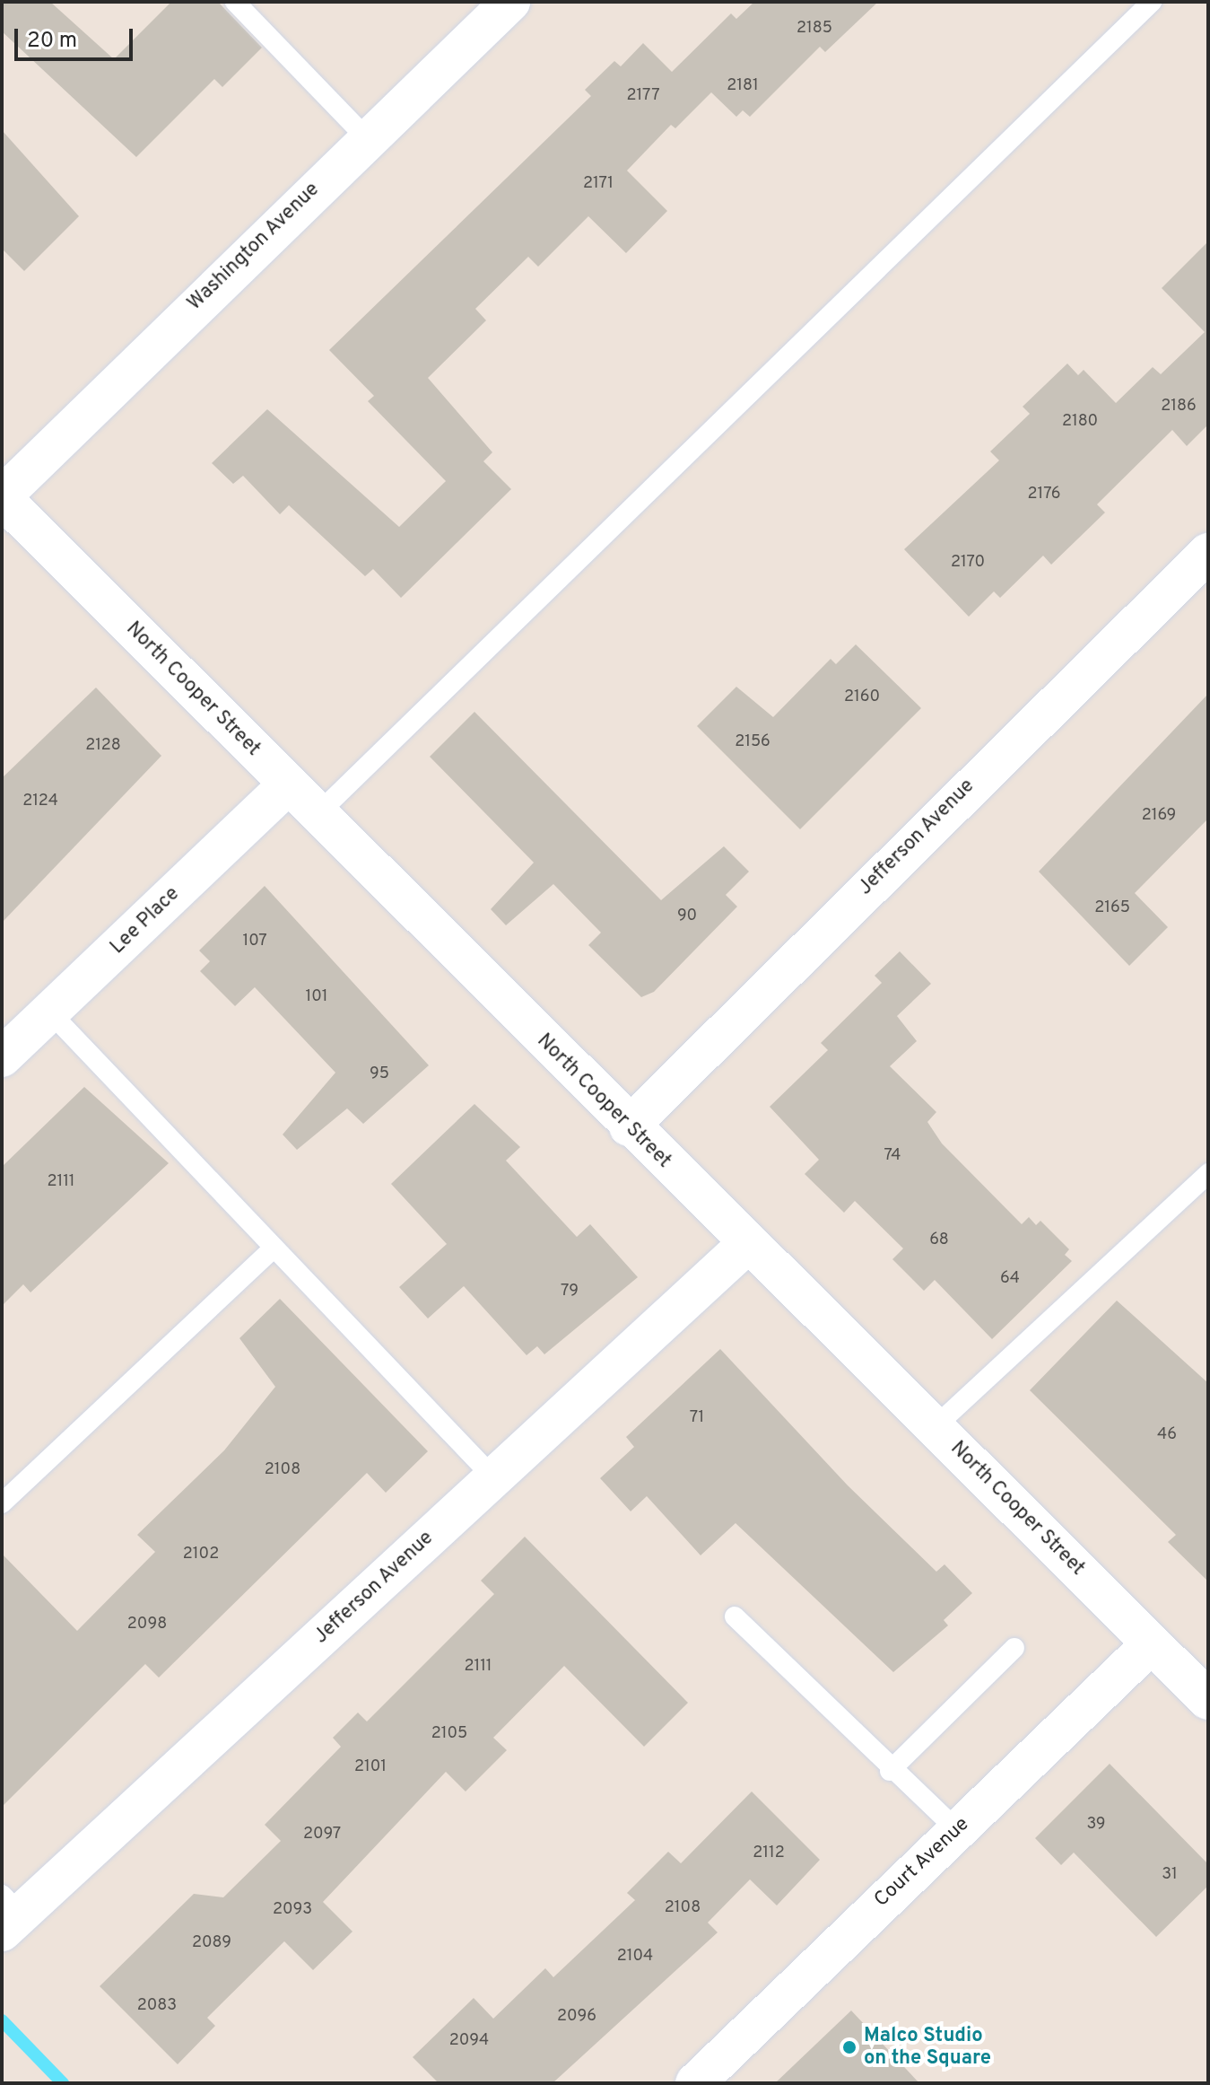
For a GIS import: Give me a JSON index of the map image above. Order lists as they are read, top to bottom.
{
  "streets": {
    "street": [
      "Washington Avenue",
      "North Cooper Street",
      "Jefferson Avenue",
      "Lee Place",
      "Court Avenue"
    ]
  },
  "crossings": [
    ["Washington Avenue", "North Cooper Street"],
    ["North Cooper Street", "Jefferson Avenue"],
    ["North Cooper Street", "Lee Place"],
    ["North Cooper Street", "Court Avenue"]
  ],
  "places": ["Malco Studio on the Square"],
  "house_numbers": [
    "2185",
    "2181",
    "2177",
    "2171",
    "2186",
    "2180",
    "2176",
    "2170",
    "2160",
    "2156",
    "2128",
    "2124",
    "2169",
    "2165",
    "90",
    "107",
    "101",
    "95",
    "74",
    "2111",
    "68",
    "64",
    "79",
    "71",
    "46",
    "2108",
    "2102",
    "2098",
    "2111",
    "2105",
    "2101",
    "39",
    "2097",
    "2112",
    "31",
    "2108",
    "2093",
    "2089",
    "2104",
    "2083",
    "2096",
    "2094"
  ],
  "scale_bar": "20 m"
}
